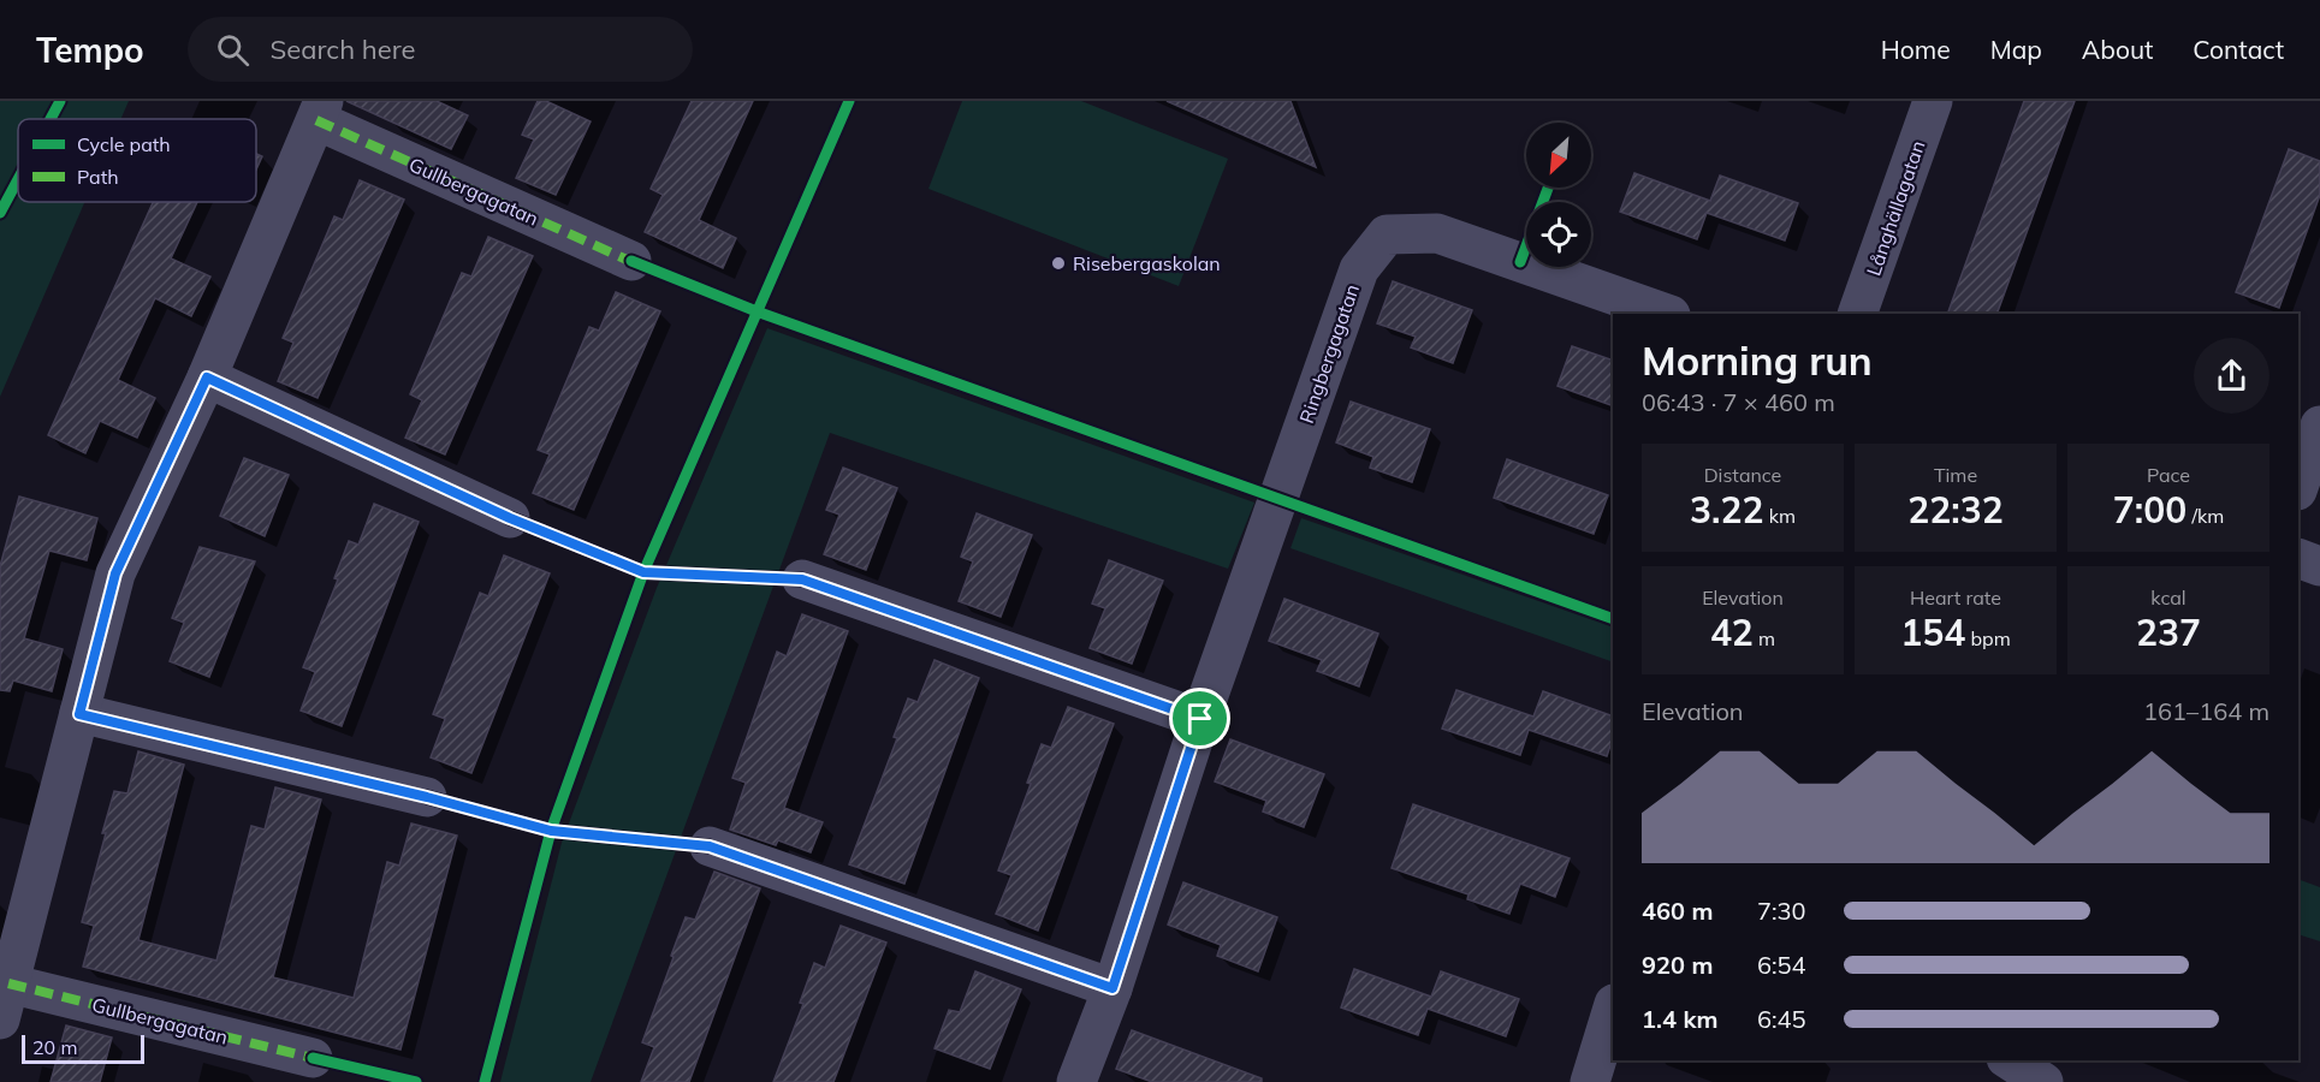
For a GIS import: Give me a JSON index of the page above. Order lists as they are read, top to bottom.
{
  "streets": {
    "street": ["Gullbergagatan", "Långhällagatan", "Ringbergagatan"]
  },
  "places": ["Risebergaskolan"],
  "legend": ["Cycle path", "Path"],
  "scale_bar": "20 m",
  "north": "bottom left",
  "page": {
    "header": "Tempo",
    "search": "Search here",
    "nav": [
      "Home",
      "Map",
      "About",
      "Contact"
    ],
    "heading": ["Morning run", "06:43 · 7 × 460 m"],
    "stats": [
      ["Distance", "3.22 km"],
      ["Time", "22:32"],
      ["Pace", "7:00 /km"],
      ["Elevation", "42 m"],
      ["Heart rate", "154 bpm"],
      ["kcal", "237"]
    ],
    "chart": ["Elevation", "161–164 m"],
    "list": [
      {
        "name": "460 m",
        "note": "7:30"
      },
      {
        "name": "920 m",
        "note": "6:54"
      },
      {
        "name": "1.4 km",
        "note": "6:45"
      }
    ],
    "scale": "20 m"
  }
}
